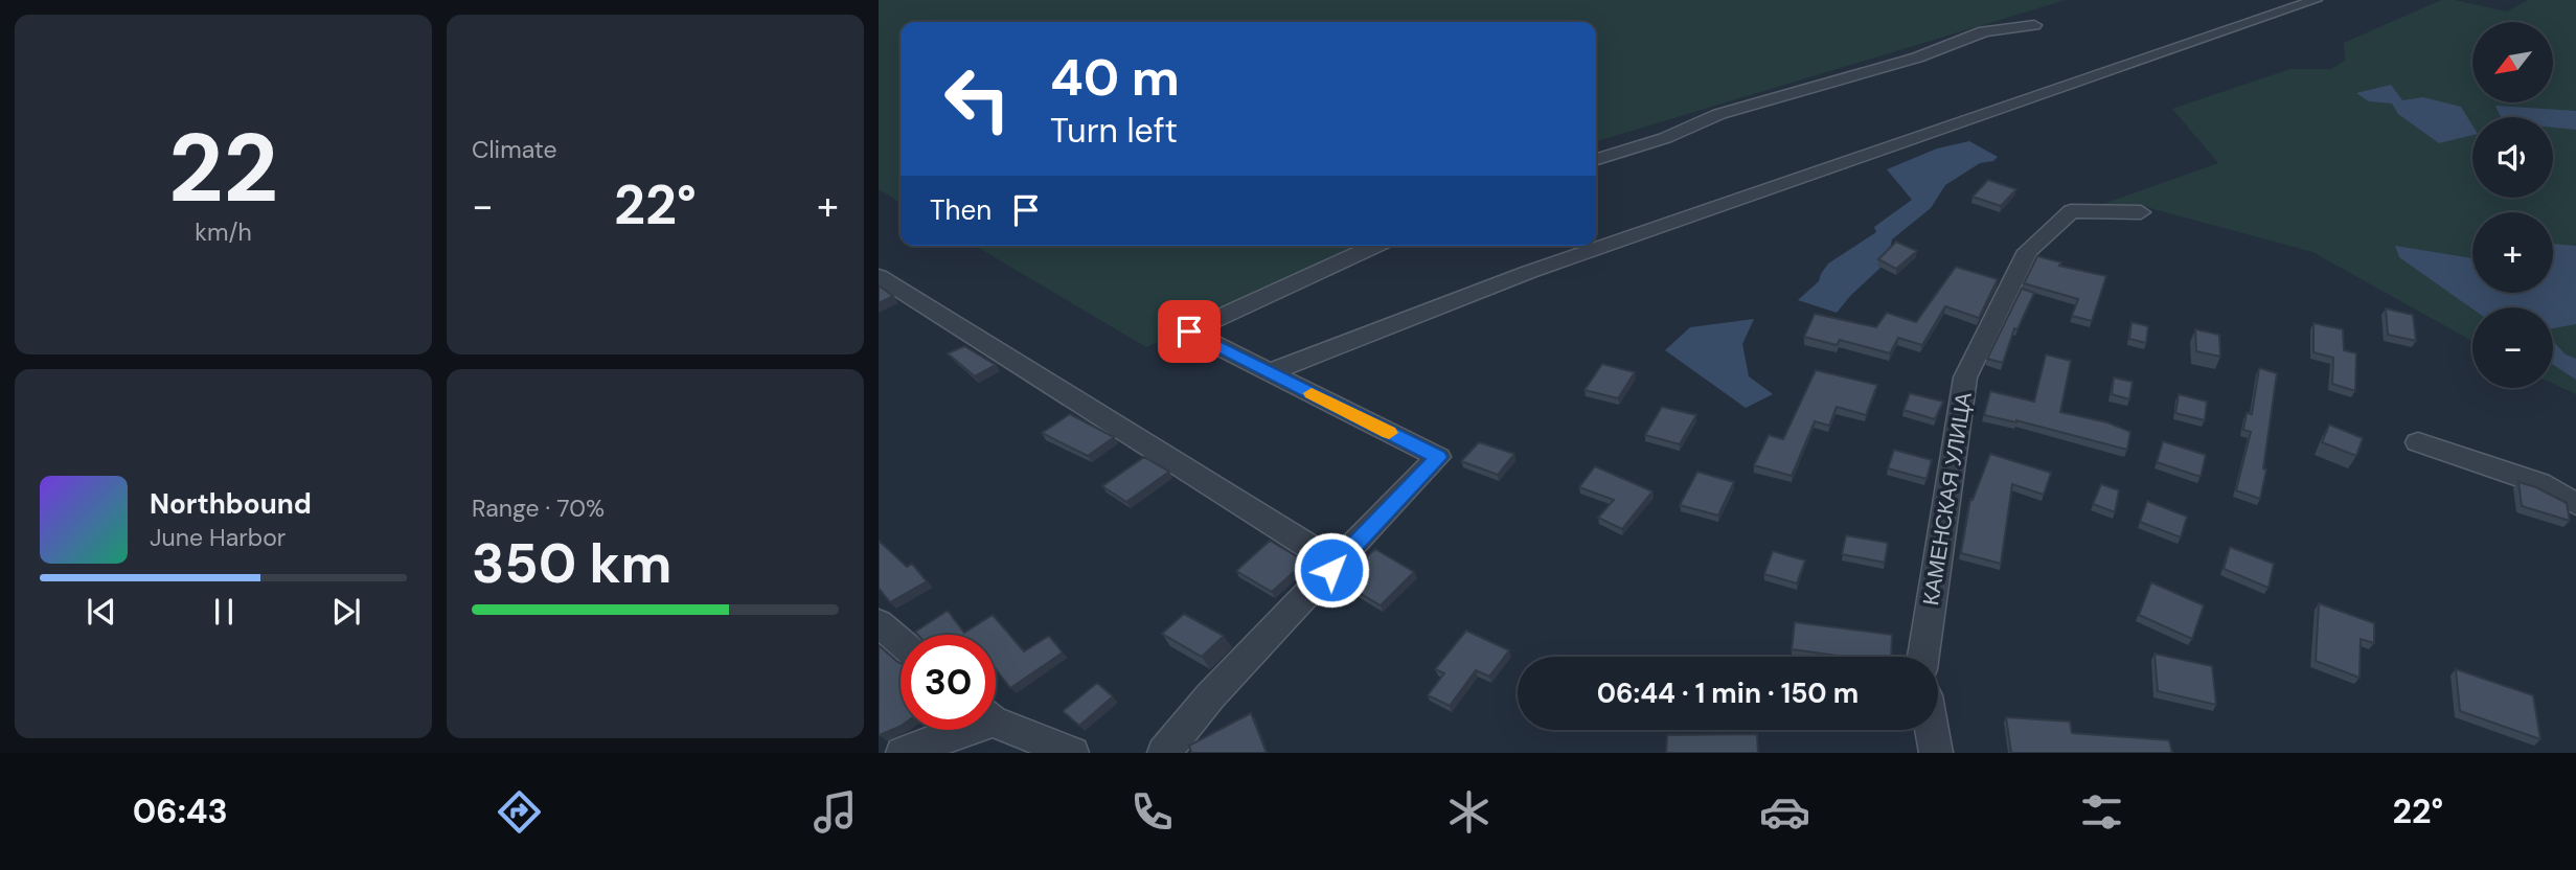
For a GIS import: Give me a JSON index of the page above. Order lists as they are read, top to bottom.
{
  "streets": {
    "street": ["КАМЕНСКАЯ УЛИЦА"]
  },
  "north": "bottom left",
  "page": {
    "tile": [
      ["22", "km/h"],
      "Climate",
      ["Range · 70%", "350 km"]
    ],
    "map_buttons": ["+", "−"],
    "turn": ["40 m", "Turn left"],
    "heat": ["−", "22°", "+"],
    "then": "Then",
    "song": ["Northbound", "June Harbor"],
    "limit": "30",
    "trip": "06:44 · 1 min · 150 m",
    "tabs": ["06:43", "22°"]
  }
}
